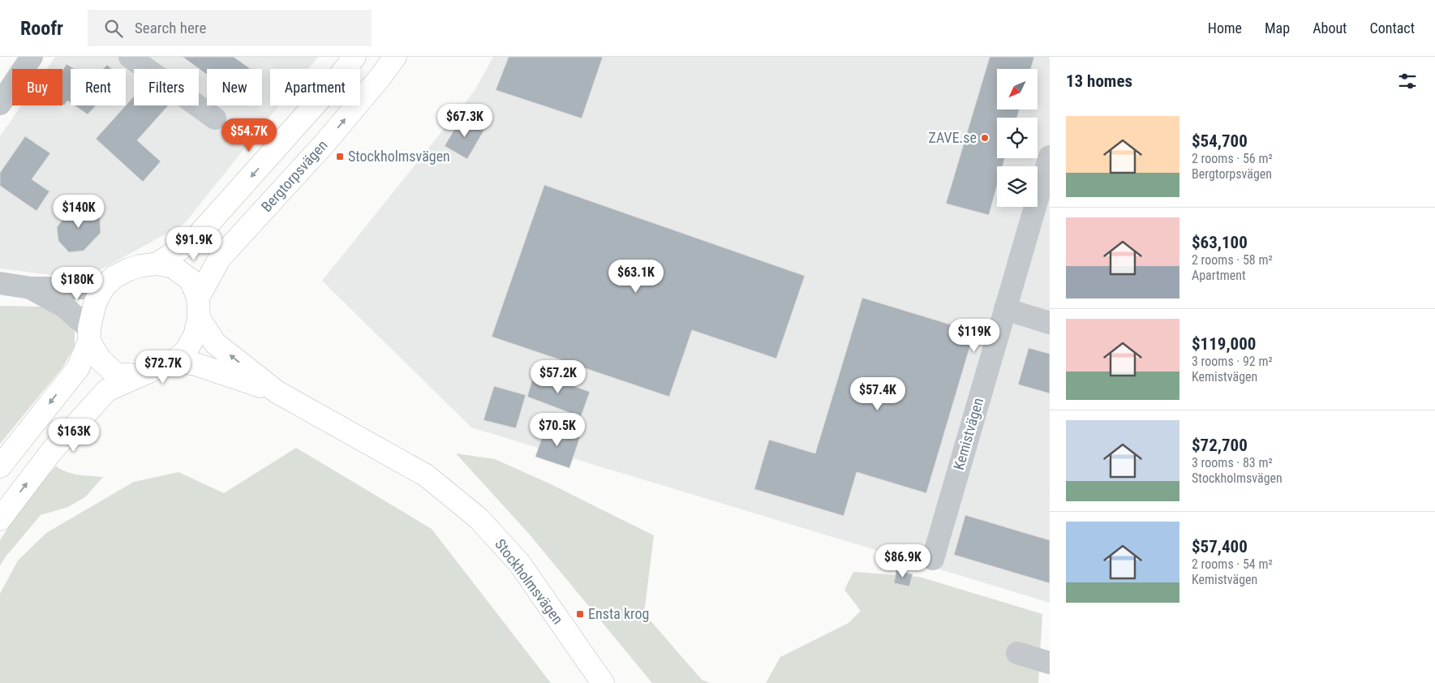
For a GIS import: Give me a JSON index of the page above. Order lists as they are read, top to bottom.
{
  "streets": {
    "main road": ["Bergtorpsvägen", "Stockholmsvägen"],
    "street": ["Kemistvägen"]
  },
  "crossings": [
    ["Bergtorpsvägen", "Stockholmsvägen"]
  ],
  "places": {
    "other": ["ZAVE.se"],
    "transit": ["Stockholmsvägen", "Ensta krog"]
  },
  "north": "bottom left",
  "page": {
    "header": "Roofr",
    "search": "Search here",
    "nav": [
      "Home",
      "Map",
      "About",
      "Contact"
    ],
    "heading": "13 homes",
    "chip": [
      "Buy",
      "Rent",
      "Filters",
      "New",
      "Apartment"
    ],
    "price": [
      "$67.3K",
      "$54.7K",
      "$140K",
      "$91.9K",
      "$63.1K",
      "$180K",
      "$119K",
      "$72.7K",
      "$57.2K",
      "$57.4K",
      "$70.5K",
      "$163K",
      "$86.9K"
    ],
    "list": [
      {
        "name": "$54,700",
        "note": "2 rooms · 56 m² · Bergtorpsvägen"
      },
      {
        "name": "$63,100",
        "note": "2 rooms · 58 m² · Apartment"
      },
      {
        "name": "$119,000",
        "note": "3 rooms · 92 m² · Kemistvägen"
      },
      {
        "name": "$72,700",
        "note": "3 rooms · 83 m² · Stockholmsvägen"
      },
      {
        "name": "$57,400",
        "note": "2 rooms · 54 m² · Kemistvägen"
      }
    ]
  }
}
